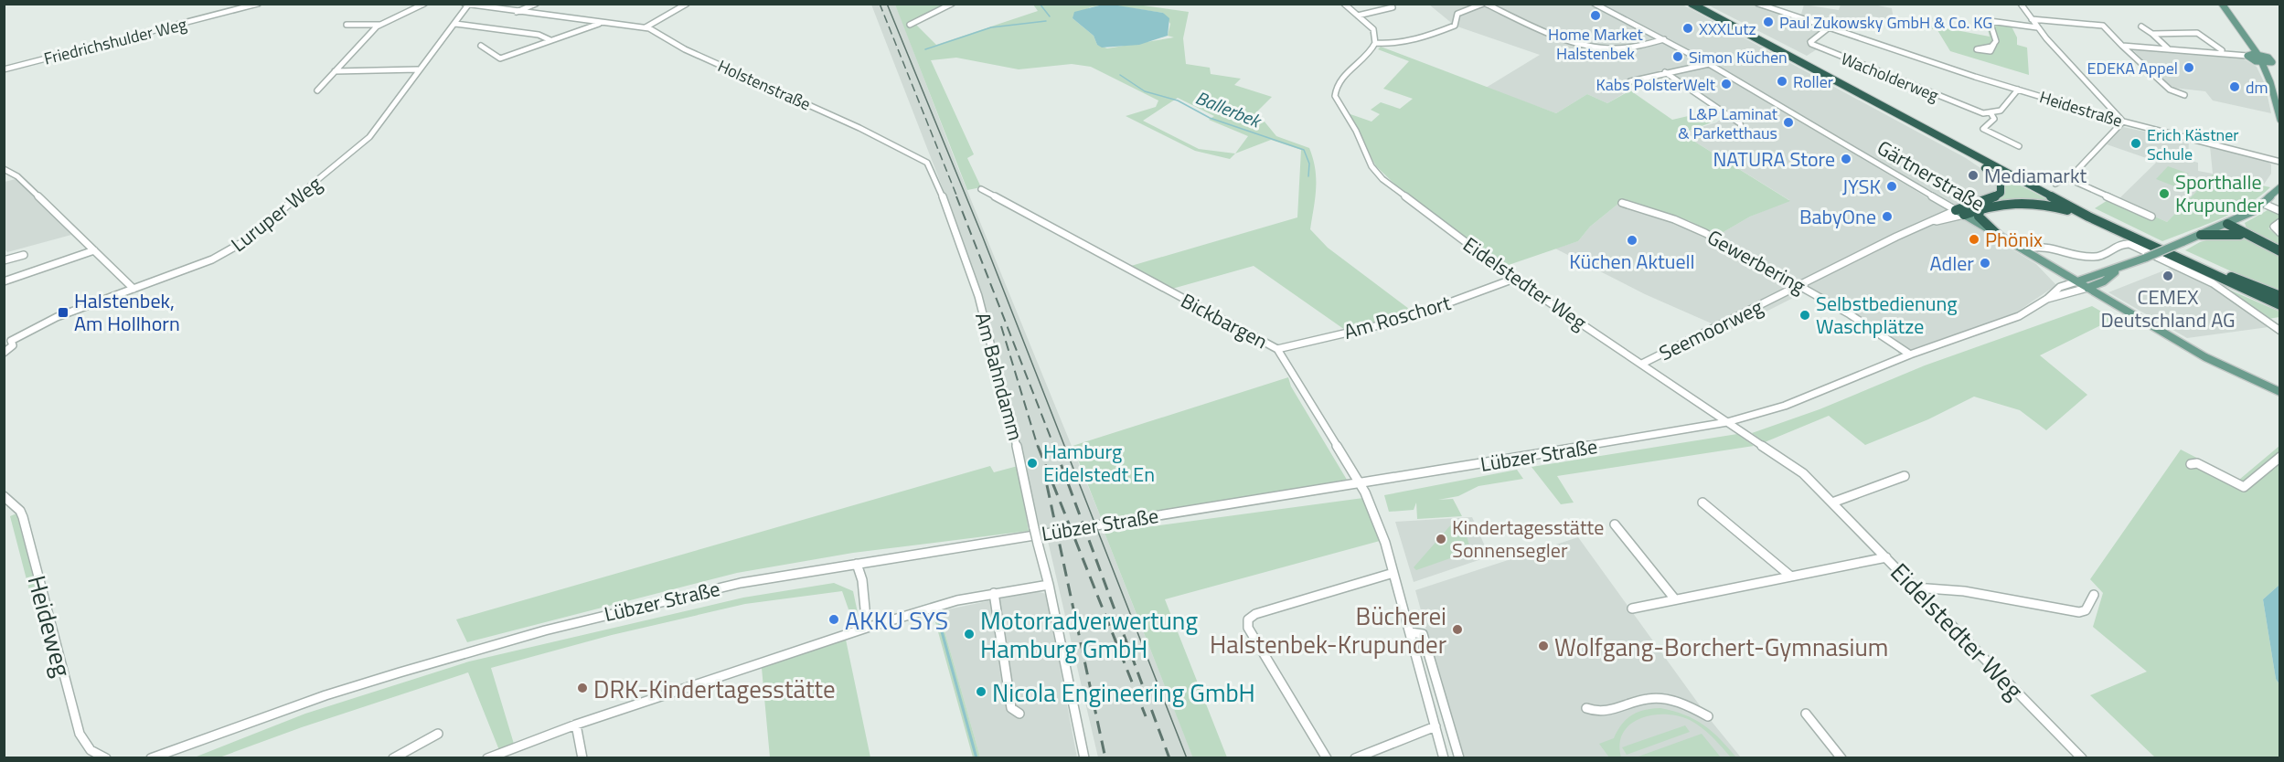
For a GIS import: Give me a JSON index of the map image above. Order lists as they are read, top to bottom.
{
  "streets": {
    "main road": ["Gärtnerstraße"],
    "street": [
      "Friedrichshulder Weg",
      "Wacholderweg",
      "Holstenstraße",
      "Heidestraße",
      "Luruper Weg",
      "Gewerbering",
      "Eidelstedter Weg",
      "Am Roschort",
      "Bickbargen",
      "Seemoorweg",
      "Am Bahndamm",
      "Lübzer Straße",
      "Heideweg"
    ]
  },
  "crossings": [
    ["Wacholderweg", "Heidestraße"],
    ["Holstenstraße", "Am Bahndamm"],
    ["Gärtnerstraße", "Seemoorweg"],
    ["Gärtnerstraße", "Lübzer Straße"],
    ["Gewerbering", "Seemoorweg"],
    ["Gewerbering", "Lübzer Straße"],
    ["Eidelstedter Weg", "Am Roschort"],
    ["Eidelstedter Weg", "Seemoorweg"],
    ["Eidelstedter Weg", "Lübzer Straße"],
    ["Am Roschort", "Bickbargen"],
    ["Bickbargen", "Lübzer Straße"]
  ],
  "water": ["Ballerbek"],
  "places": {
    "other": [
      "Home Market Halstenbek",
      "Paul Zukowsky GmbH & Co. KG",
      "XXXLutz",
      "Simon Küchen",
      "EDEKA Appel",
      "Roller",
      "Kabs PolsterWelt",
      "dm",
      "L&P Laminat & Parketthaus",
      "Erich Kästner Schule",
      "NATURA Store",
      "Mediamarkt",
      "JYSK",
      "Sporthalle Krupunder",
      "BabyOne",
      "Phönix",
      "Küchen Aktuell",
      "Adler",
      "CEMEX Deutschland AG",
      "Selbstbedienung Waschplätze",
      "Hamburg Eidelstedt En",
      "Kindertagesstätte Sonnensegler",
      "AKKU SYS",
      "Bücherei Halstenbek-Krupunder",
      "Motorradverwertung Hamburg GmbH",
      "Wolfgang-Borchert-Gymnasium",
      "DRK-Kindertagesstätte",
      "Nicola Engineering GmbH"
    ],
    "transit": ["Halstenbek, Am Hollhorn"]
  }
}
